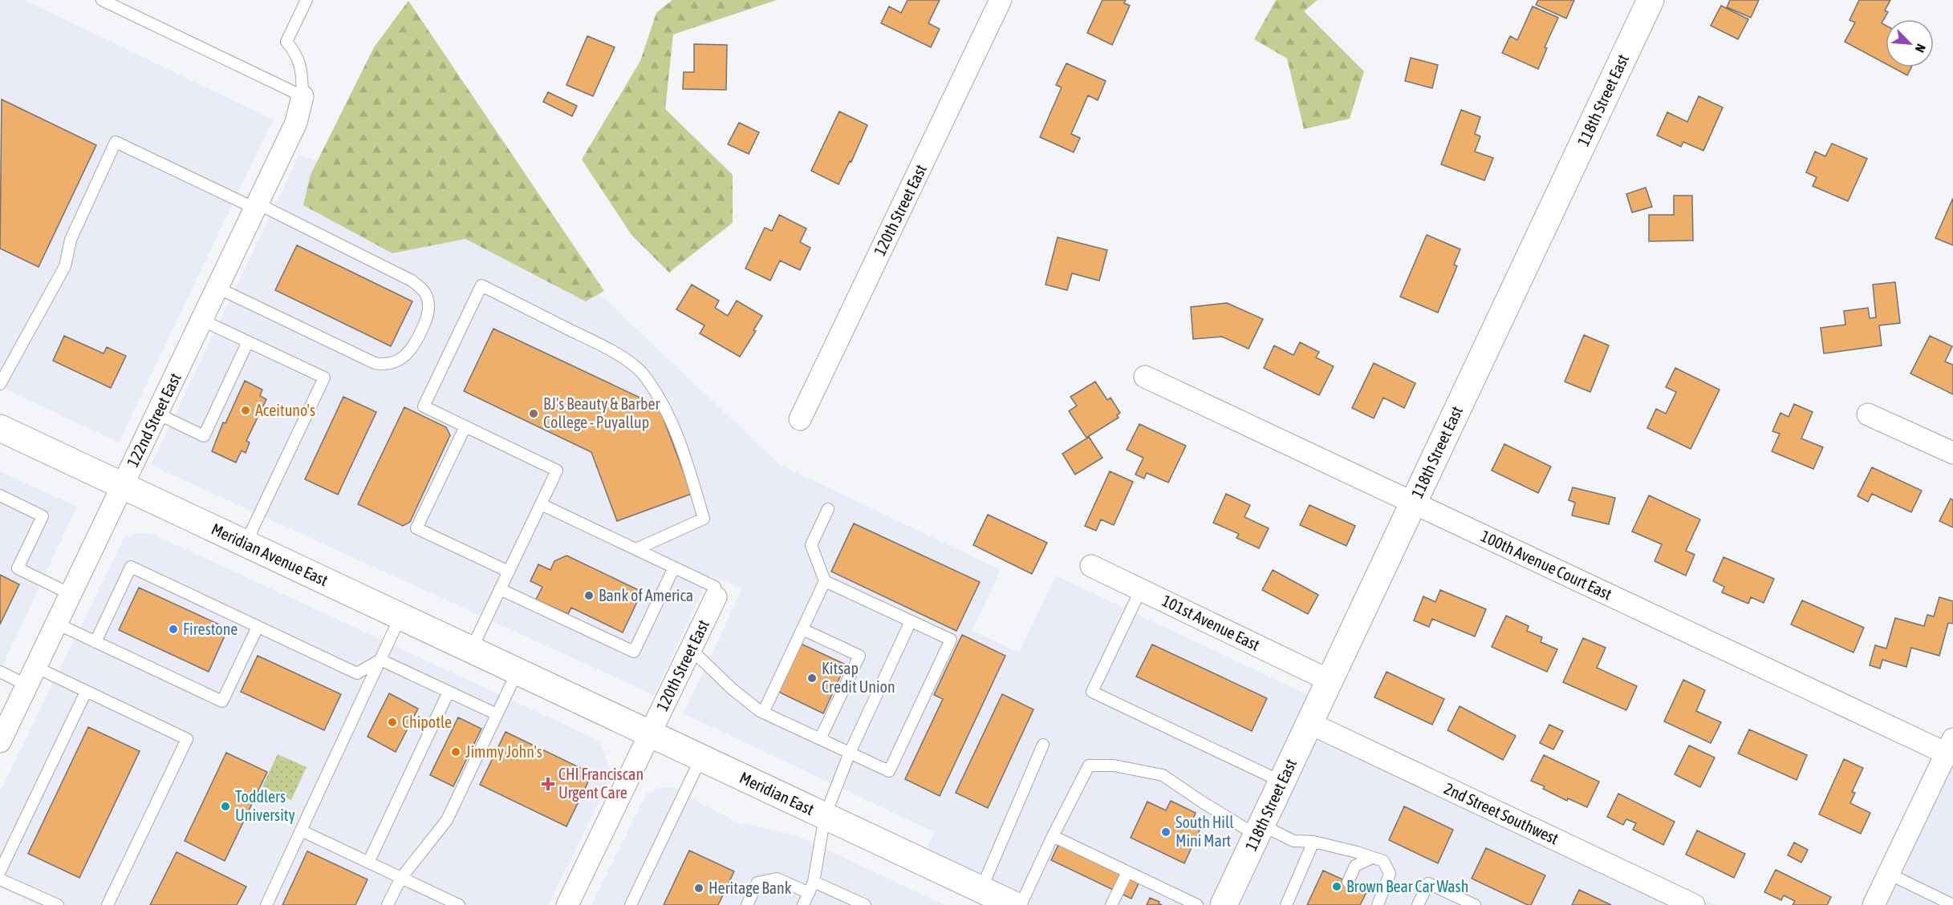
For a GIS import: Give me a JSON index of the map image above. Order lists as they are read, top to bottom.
{
  "streets": {
    "main road": ["118th Street East", "Meridian Avenue East", "Meridian East"],
    "street": [
      "120th Street East",
      "122nd Street East",
      "100th Avenue Court East",
      "101st Avenue East",
      "2nd Street Southwest"
    ]
  },
  "crossings": [
    ["118th Street East", "100th Avenue Court East"],
    ["118th Street East", "101st Avenue East"],
    ["118th Street East", "2nd Street Southwest"],
    ["120th Street East", "Meridian East"],
    ["122nd Street East", "Meridian Avenue East"],
    ["Meridian Avenue East", "Meridian East"]
  ],
  "places": {
    "other": [
      "Aceituno's",
      "BJ's Beauty & Barber College - Puyallup",
      "Bank of America",
      "Firestone",
      "Kitsap Credit Union",
      "Chipotle",
      "Jimmy John's",
      "Toddlers University",
      "South Hill Mini Mart",
      "Brown Bear Car Wash",
      "Heritage Bank"
    ],
    "health": ["CHI Franciscan Urgent Care"]
  },
  "north": "bottom right"
}
